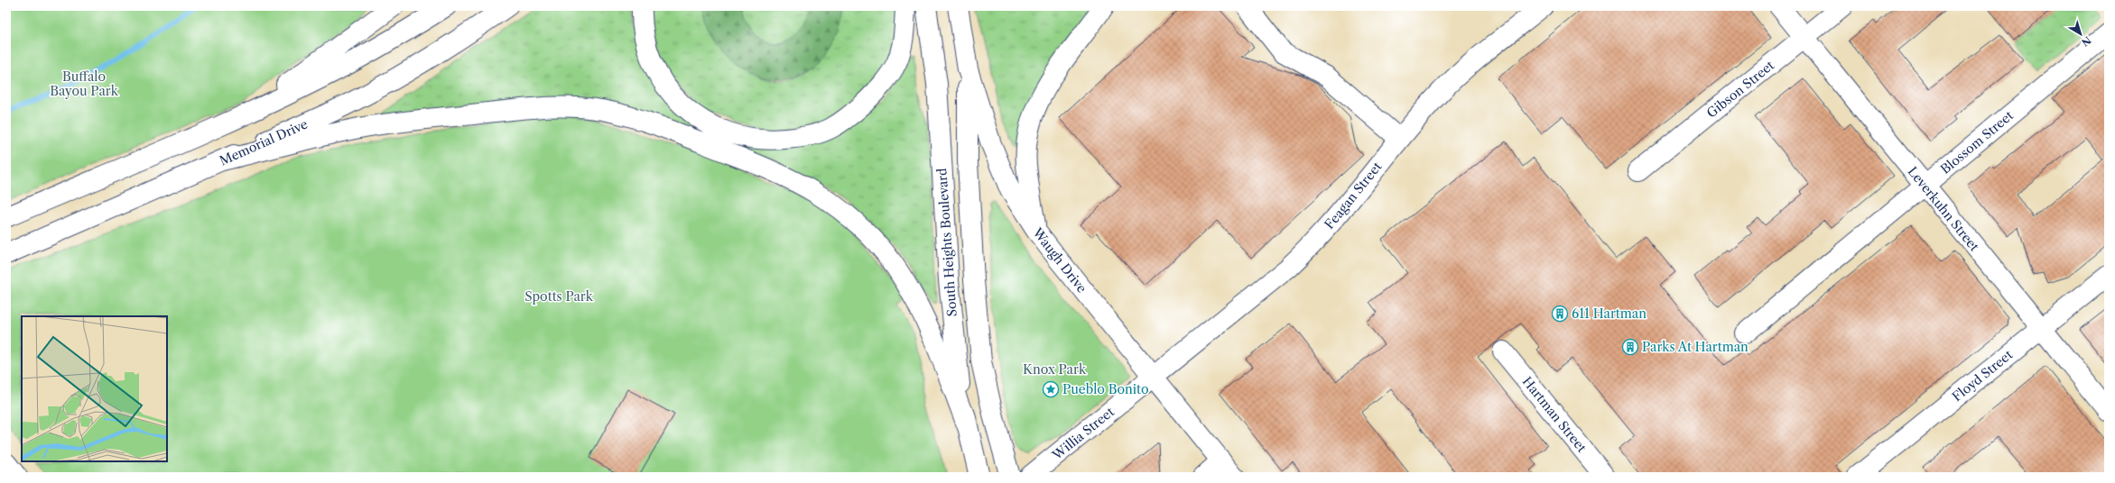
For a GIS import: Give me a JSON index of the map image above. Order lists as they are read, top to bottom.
{
  "streets": {
    "main road": [
      "Gibson Street",
      "Memorial Drive",
      "Blossom Street",
      "Feagan Street",
      "Leverkuhn Street",
      "South Heights Boulevard",
      "Waugh Drive",
      "Floyd Street",
      "Hartman Street",
      "Willia Street"
    ]
  },
  "crossings": [
    ["Gibson Street", "Leverkuhn Street"],
    ["Blossom Street", "Leverkuhn Street"],
    ["Feagan Street", "Waugh Drive"],
    ["Feagan Street", "Willia Street"],
    ["Leverkuhn Street", "Floyd Street"],
    ["South Heights Boulevard", "Waugh Drive"],
    ["Waugh Drive", "Willia Street"]
  ],
  "parks": ["Buffalo Bayou Park", "Spotts Park", "Knox Park"],
  "places": {
    "building": ["611 Hartman", "Parks At Hartman"],
    "place": ["Pueblo Bonito"]
  },
  "north": "bottom right"
}
